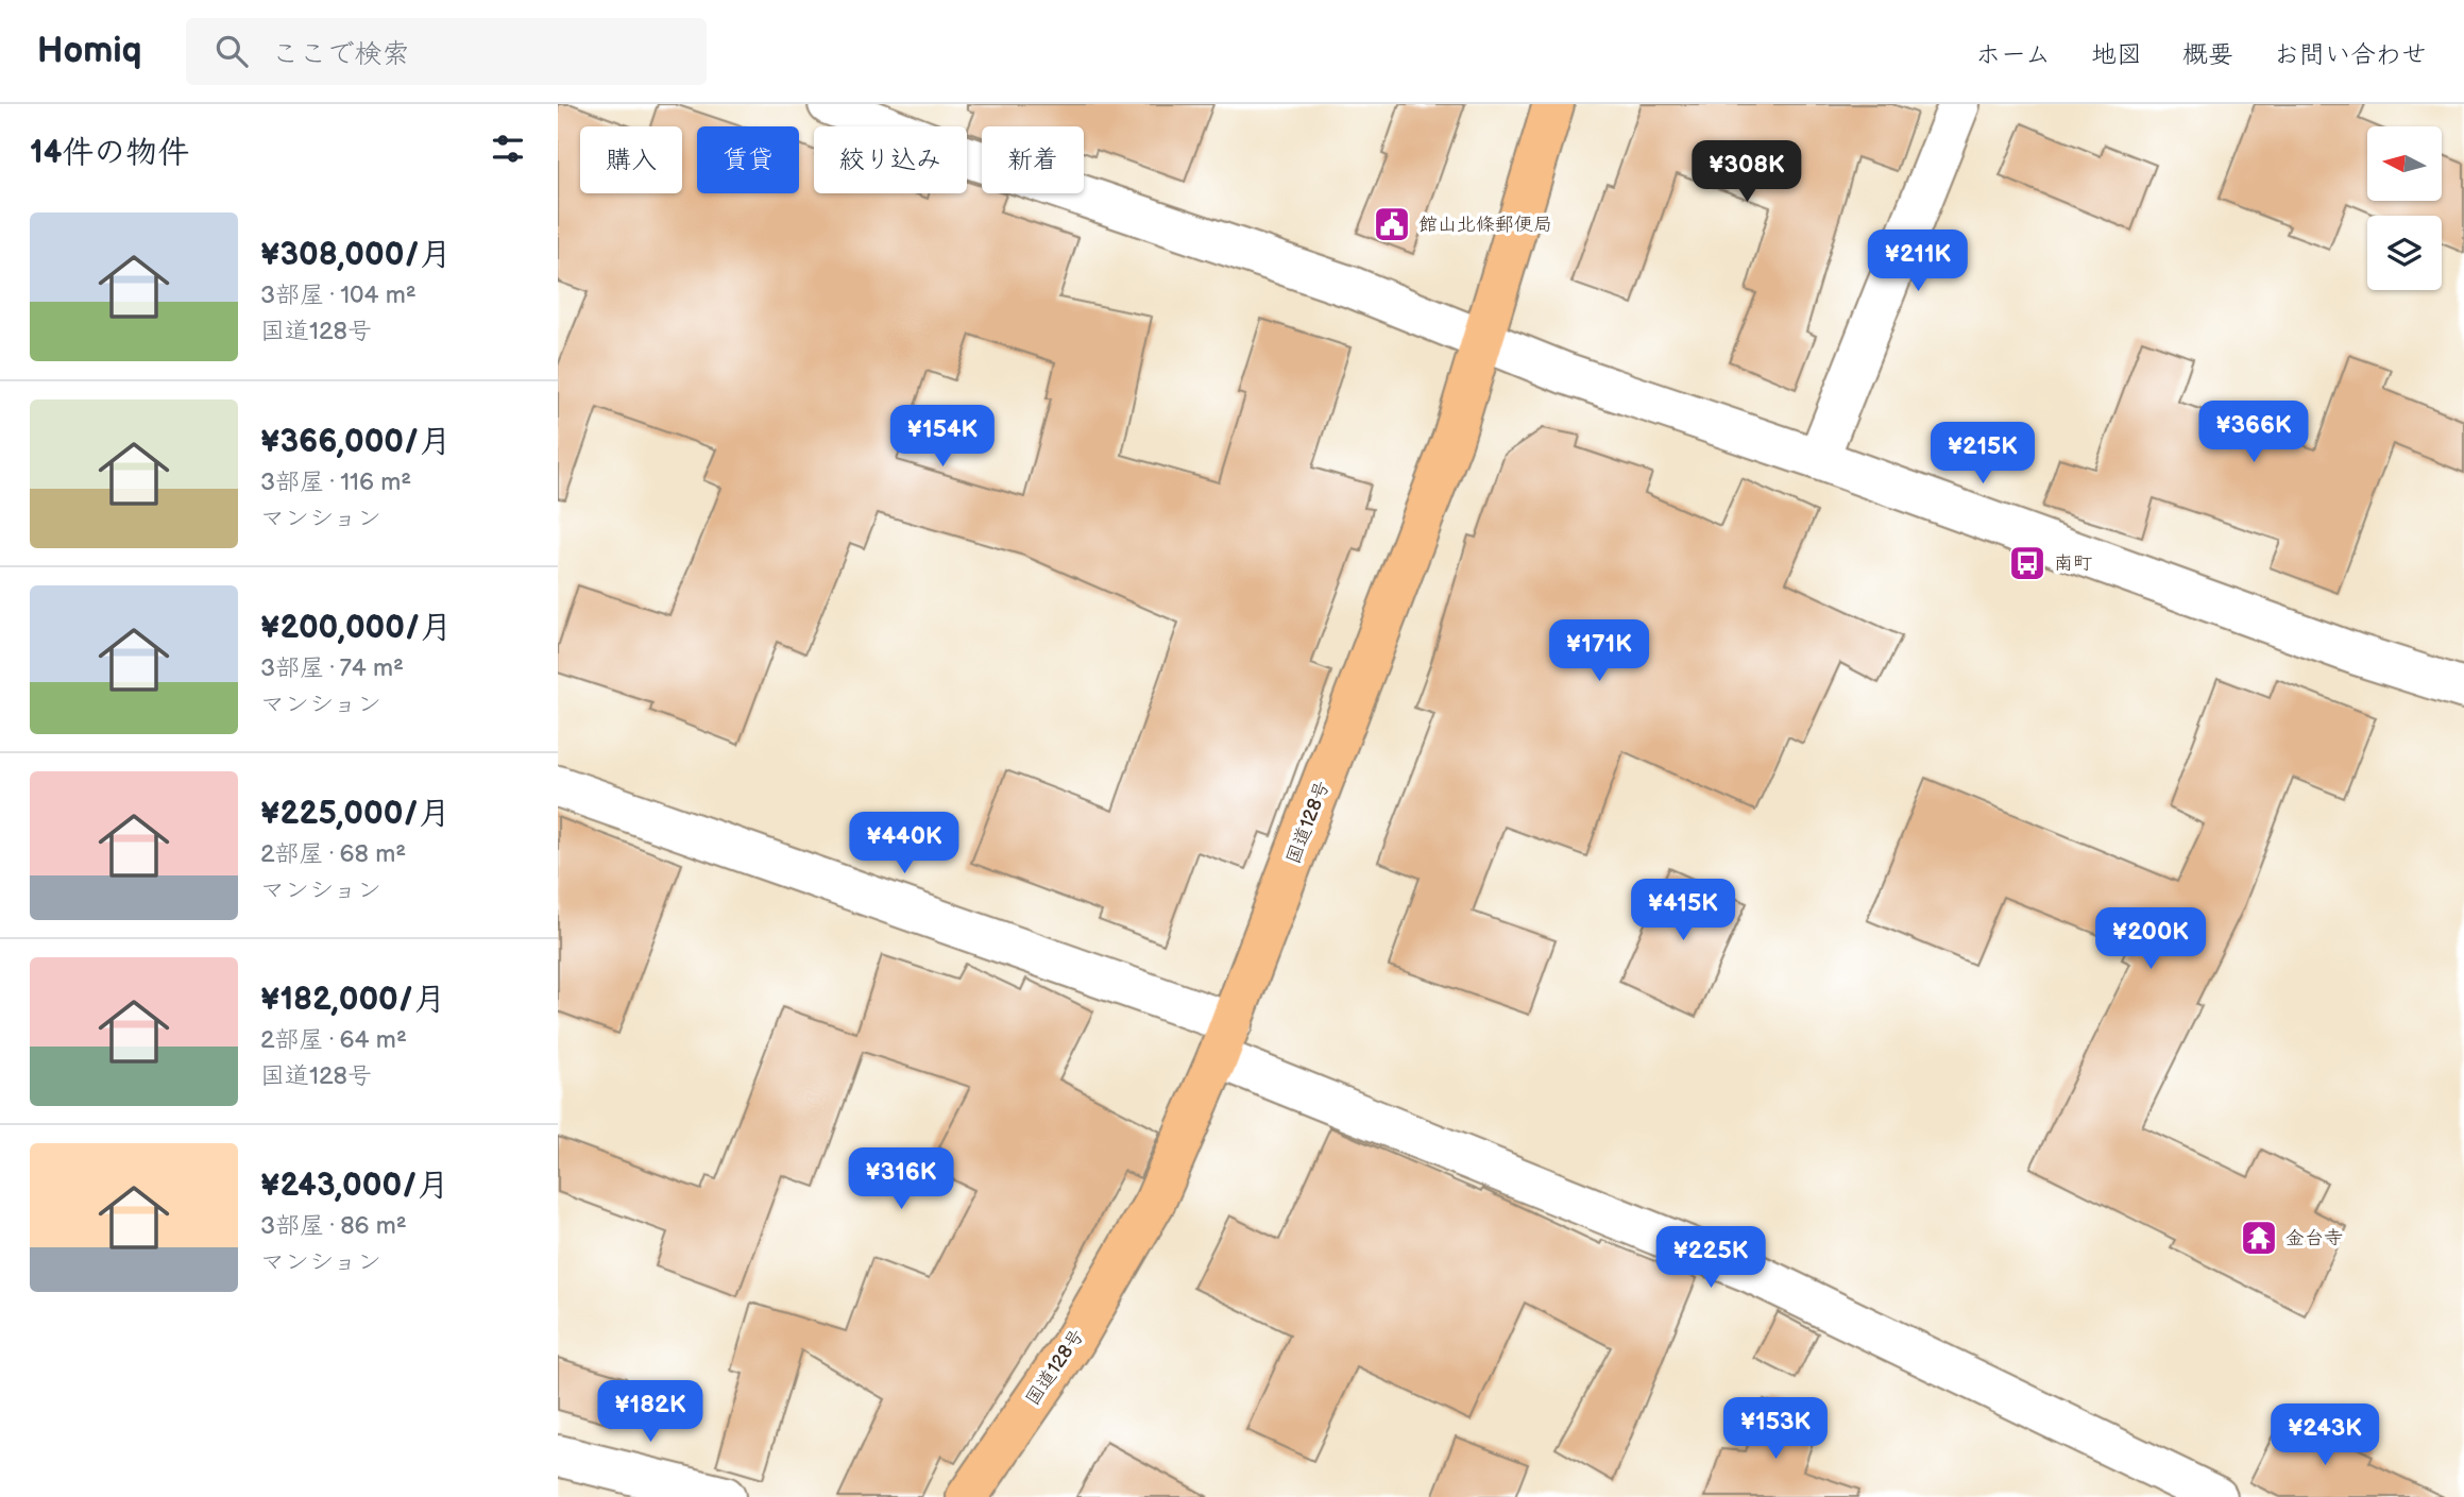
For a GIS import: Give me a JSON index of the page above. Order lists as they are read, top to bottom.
{
  "streets": {
    "highway": ["国道128号"]
  },
  "places": {
    "public building": ["館山北條郵便局"],
    "bus stop": ["南町"],
    "temple": ["金台寺"]
  },
  "north": "left",
  "page": {
    "header": "Homiq",
    "search": "ここで検索",
    "nav": [
      "ホーム",
      "地図",
      "概要",
      "お問い合わせ"
    ],
    "heading": "14件の物件",
    "chip": [
      "購入",
      "賃貸",
      "絞り込み",
      "新着"
    ],
    "price": [
      "¥308K",
      "¥211K",
      "¥366K",
      "¥154K",
      "¥215K",
      "¥171K",
      "¥440K",
      "¥415K",
      "¥200K",
      "¥316K",
      "¥225K",
      "¥182K",
      "¥153K",
      "¥243K"
    ],
    "list": [
      {
        "name": "¥308,000/月",
        "note": "3部屋 · 104 m² · 国道128号"
      },
      {
        "name": "¥366,000/月",
        "note": "3部屋 · 116 m² · マンション"
      },
      {
        "name": "¥200,000/月",
        "note": "3部屋 · 74 m² · マンション"
      },
      {
        "name": "¥225,000/月",
        "note": "2部屋 · 68 m² · マンション"
      },
      {
        "name": "¥182,000/月",
        "note": "2部屋 · 64 m² · 国道128号"
      },
      {
        "name": "¥243,000/月",
        "note": "3部屋 · 86 m² · マンション"
      }
    ]
  }
}
